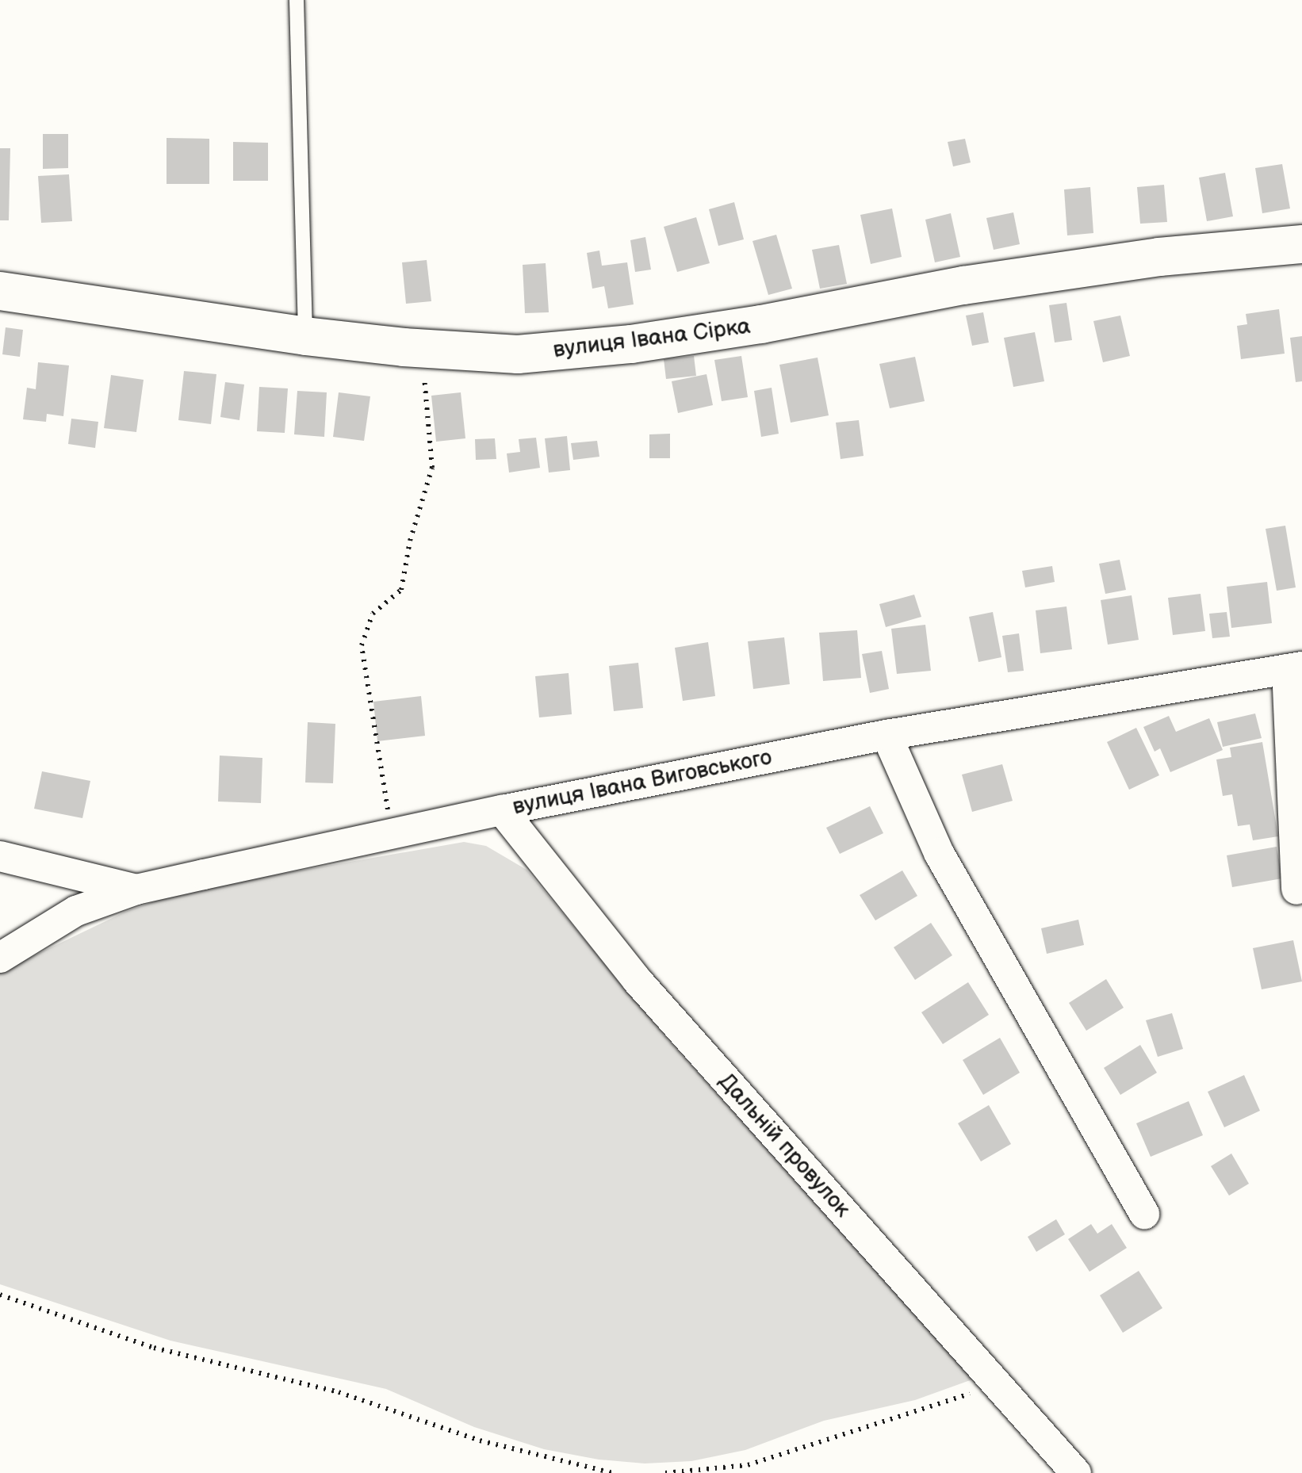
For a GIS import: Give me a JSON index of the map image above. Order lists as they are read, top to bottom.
{
  "streets": {
    "street": ["вулиця Івана Сірка", "вулиця Івана Виговського", "Дальній провулок"]
  },
  "crossings": [
    ["вулиця Івана Виговського", "Дальній провулок"]
  ]
}
